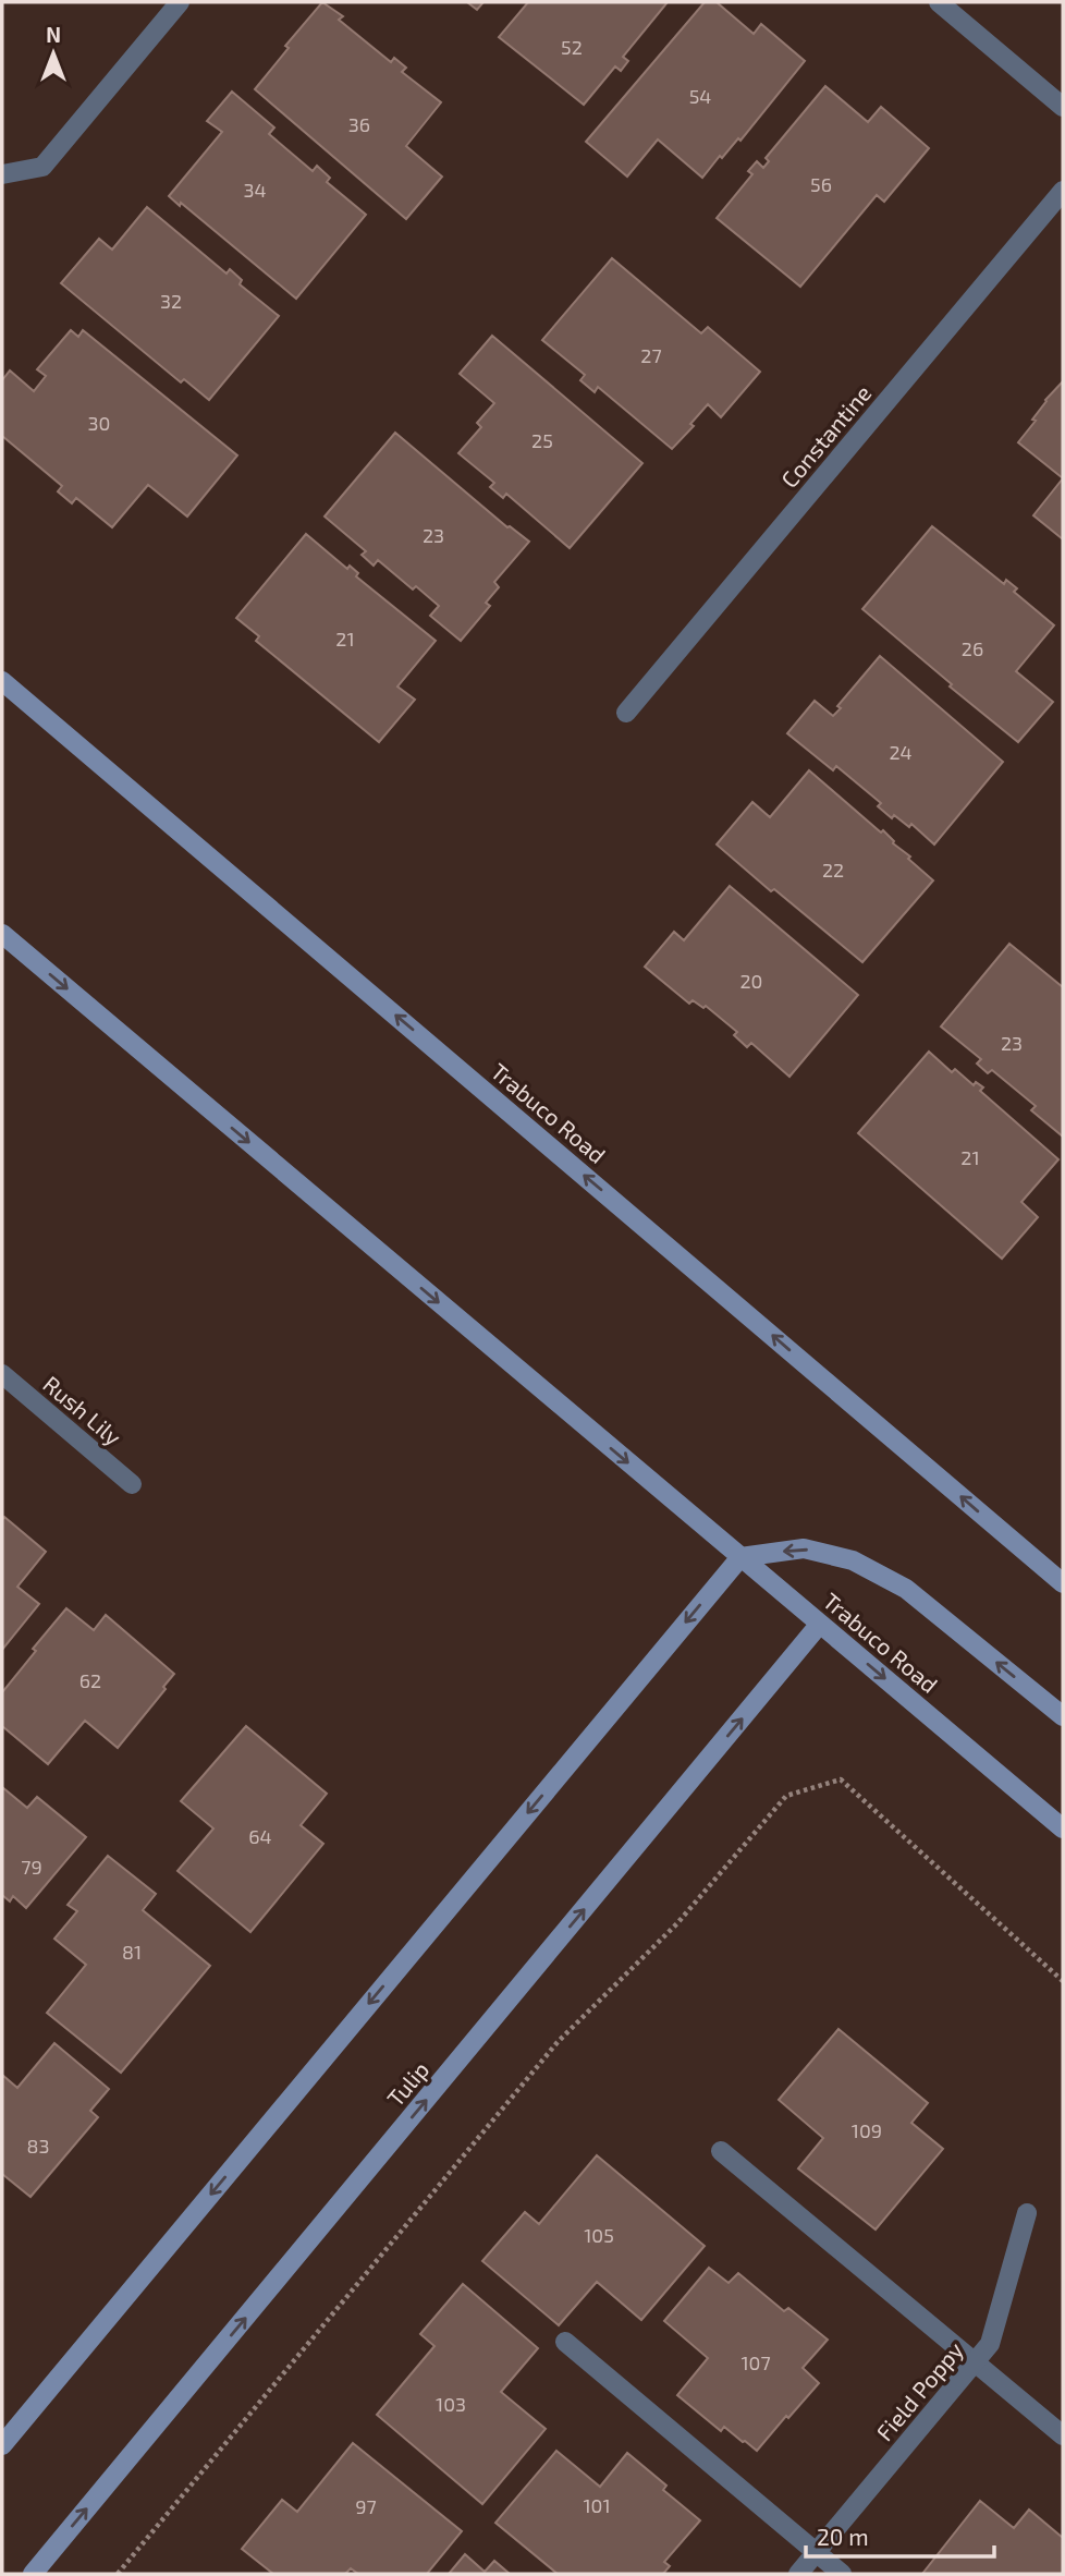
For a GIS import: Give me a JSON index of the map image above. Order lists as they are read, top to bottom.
{
  "streets": {
    "main road": ["Trabuco Road", "Tulip"],
    "street": ["Constantine", "Rush Lily", "Field Poppy"]
  },
  "crossings": [
    ["Trabuco Road", "Tulip"]
  ],
  "house_numbers": [
    "52",
    "54",
    "36",
    "56",
    "34",
    "32",
    "27",
    "30",
    "25",
    "23",
    "21",
    "26",
    "24",
    "22",
    "20",
    "23",
    "21",
    "62",
    "64",
    "79",
    "81",
    "109",
    "83",
    "105",
    "107",
    "103",
    "101",
    "97"
  ],
  "scale_bar": "20 m",
  "north": "top"
}
